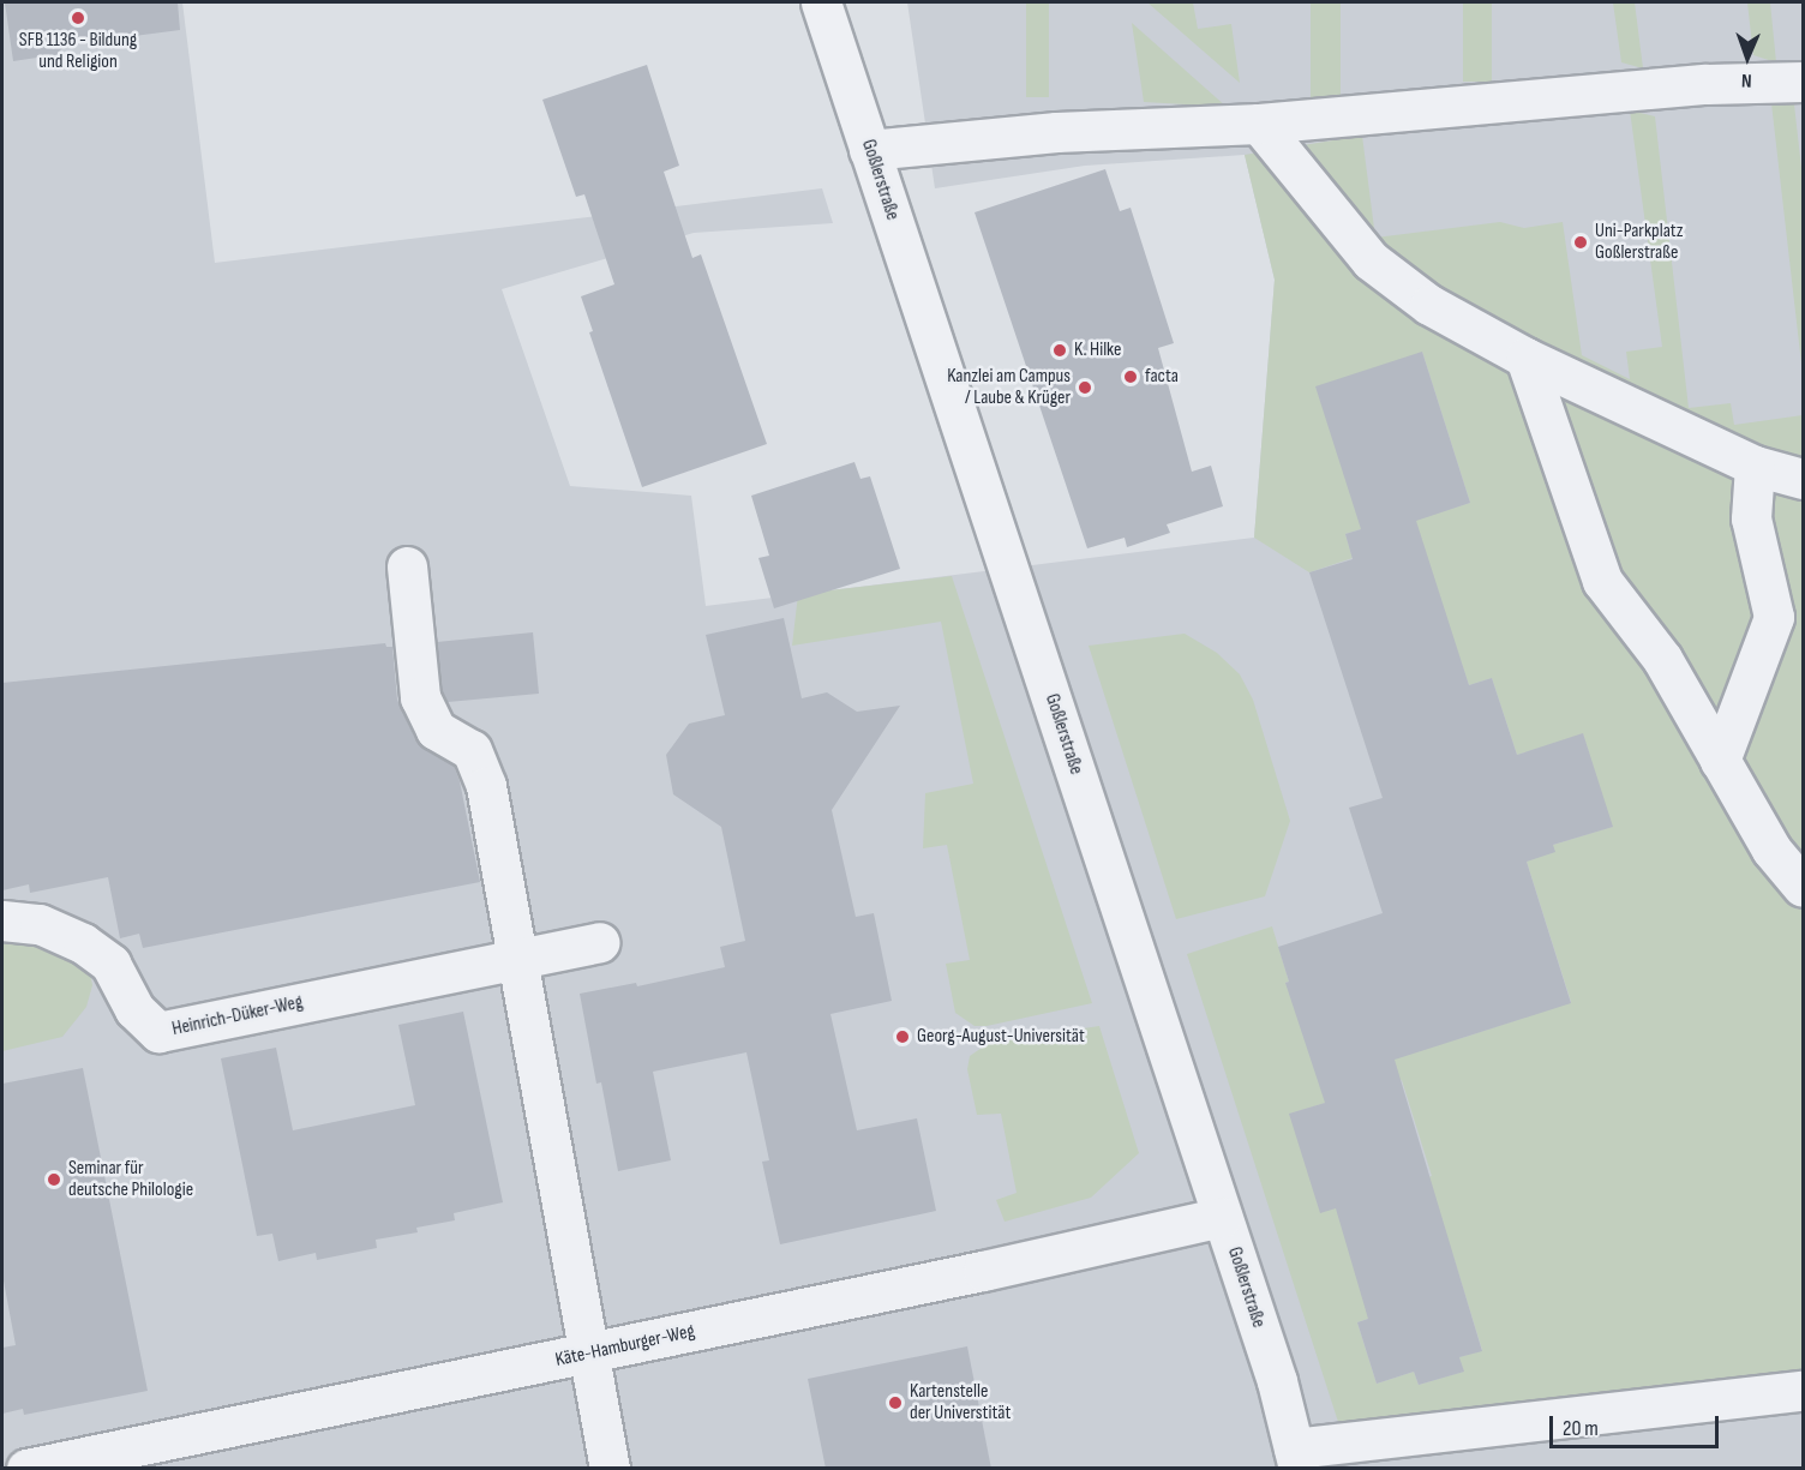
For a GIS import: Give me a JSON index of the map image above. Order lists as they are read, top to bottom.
{
  "streets": {
    "street": ["Goßlerstraße", "Heinrich-Düker-Weg", "Käte-Hamburger-Weg"]
  },
  "crossings": [
    ["Goßlerstraße", "Käte-Hamburger-Weg"]
  ],
  "places": [
    "SFB 1136 - Bildung und Religion",
    "Uni-Parkplatz Goßlerstraße",
    "K. Hilke",
    "facta",
    "Kanzlei am Campus / Laube & Krüger",
    "Georg-August-Universität",
    "Seminar für deutsche Philologie",
    "Kartenstelle der Universtität"
  ],
  "scale_bar": "20 m",
  "north": "bottom"
}
